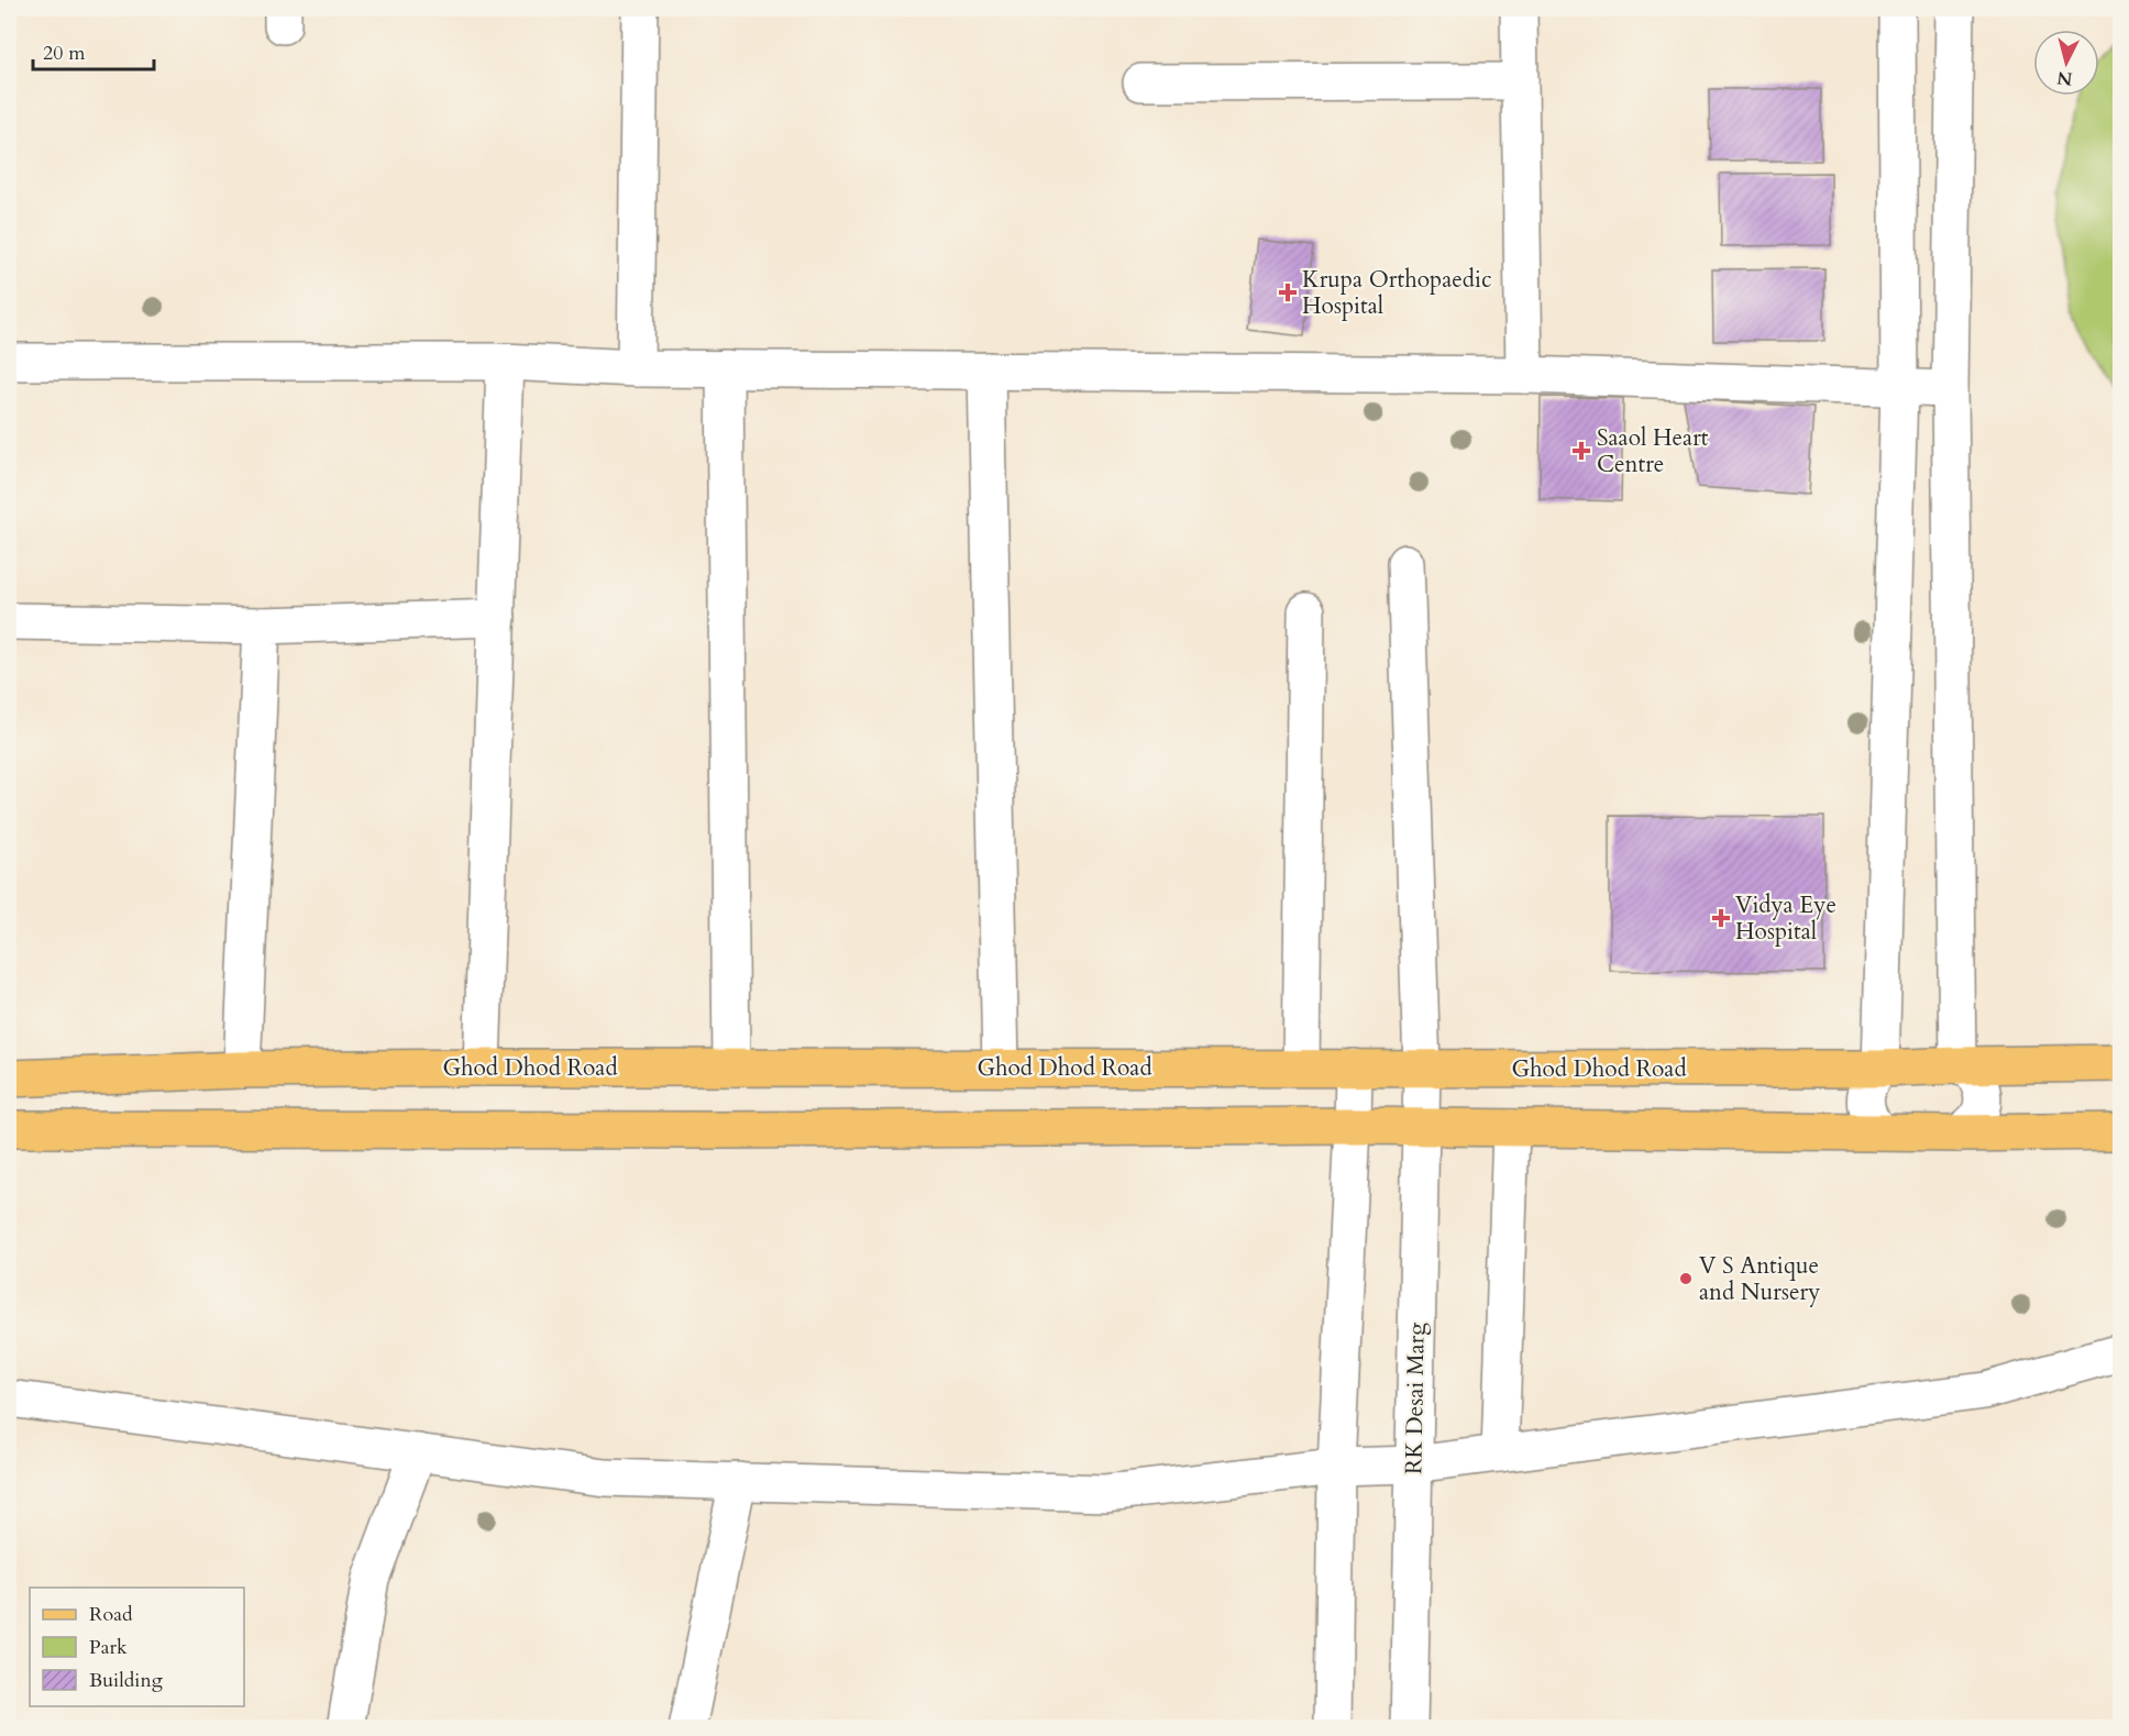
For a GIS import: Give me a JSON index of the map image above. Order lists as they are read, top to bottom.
{
  "streets": {
    "main road": ["Ghod Dhod Road"],
    "street": ["RK Desai Marg"]
  },
  "crossings": [
    ["Ghod Dhod Road", "RK Desai Marg"]
  ],
  "places": {
    "health": ["Krupa Orthopaedic Hospital", "Saaol Heart Centre", "Vidya Eye Hospital"],
    "other": ["V S Antique and Nursery"]
  },
  "legend": ["Road", "Park", "Building"],
  "scale_bar": "20 m",
  "north": "bottom"
}
